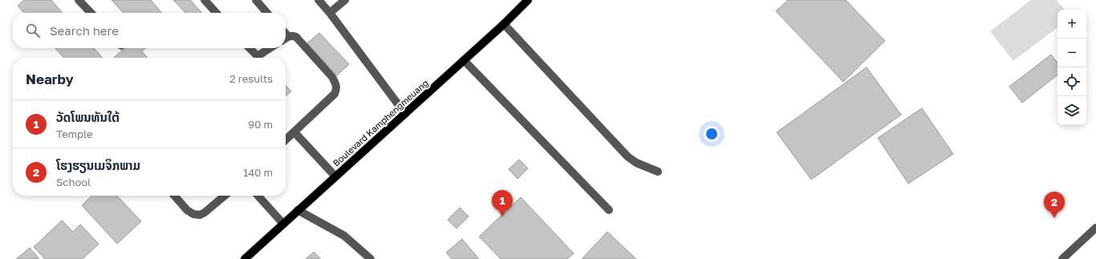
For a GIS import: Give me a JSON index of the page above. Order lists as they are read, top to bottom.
{
  "streets": {
    "main road": ["Boulevard Kamphengmeuang"]
  },
  "page": {
    "map_buttons": ["+", "−"],
    "search": "Search here",
    "heading": ["Nearby", "2 results"],
    "list": [
      {
        "mark": "1",
        "name": "ວັດໂພນທັນໃຕ້",
        "note": "Temple",
        "value": "90 m"
      },
      {
        "mark": "2",
        "name": "ໂຮງຮຽນເມຈິກພາມ",
        "note": "School",
        "value": "140 m"
      }
    ],
    "pins": ["1", "2"]
  }
}
